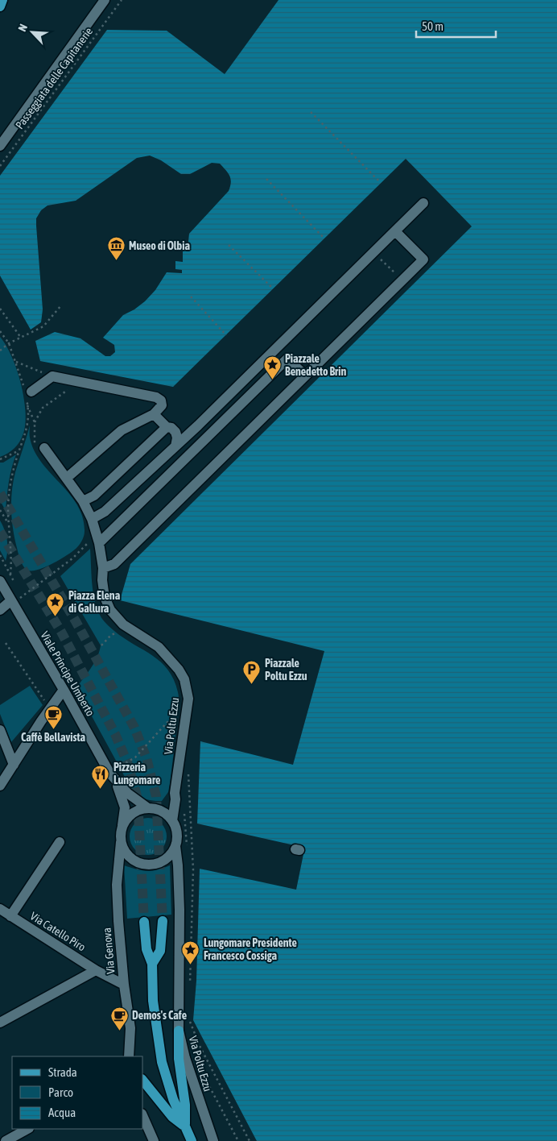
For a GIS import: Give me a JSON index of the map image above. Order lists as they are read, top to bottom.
{
  "streets": {
    "street": [
      "Viale Principe Umberto",
      "Via Poltu Ezzu",
      "Via Catello Piro",
      "Via Genova"
    ],
    "path": ["Passeggiata delle Capitanerie"]
  },
  "crossings": [
    ["Viale Principe Umberto", "Via Poltu Ezzu"],
    ["Viale Principe Umberto", "Via Genova"],
    ["Via Poltu Ezzu", "Via Genova"],
    ["Via Catello Piro", "Via Genova"]
  ],
  "places": {
    "museum": ["Museo di Olbia"],
    "place": ["Piazzale Benedetto Brin", "Piazza Elena di Gallura", "Lungomare Presidente Francesco Cossiga"],
    "parking": ["Piazzale Poltu Ezzu"],
    "cafe": ["Caffè Bellavista", "Demos's Cafe"],
    "restaurant": ["Pizzeria Lungomare"]
  },
  "legend": ["Strada", "Parco", "Acqua"],
  "scale_bar": "50 m",
  "north": "top left"
}
